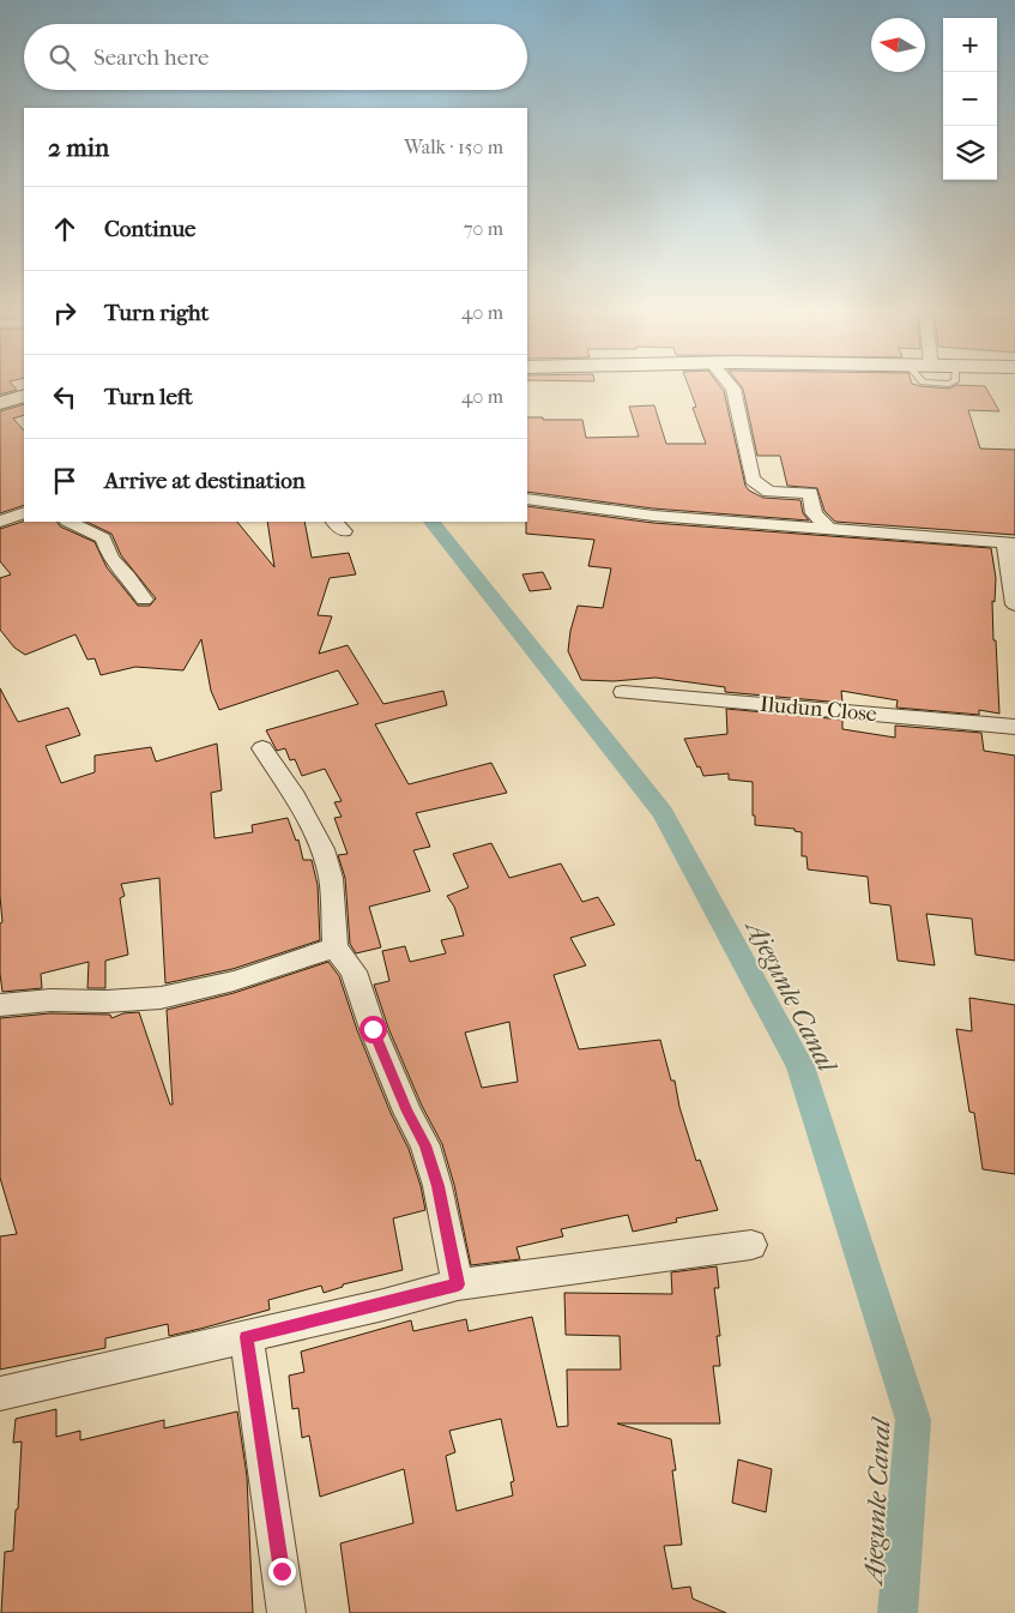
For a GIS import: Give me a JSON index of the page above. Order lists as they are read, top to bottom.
{
  "streets": {
    "street": ["Iludun Close"]
  },
  "water": ["Ajegunle Canal"],
  "north": "left",
  "page": {
    "map_buttons": ["+", "−"],
    "search": "Search here",
    "heading": ["2 min", "Walk · 150 m"],
    "list": [
      ["Continue", "70 m"],
      ["Turn right", "40 m"],
      ["Turn left", "40 m"],
      "Arrive at destination"
    ]
  }
}
